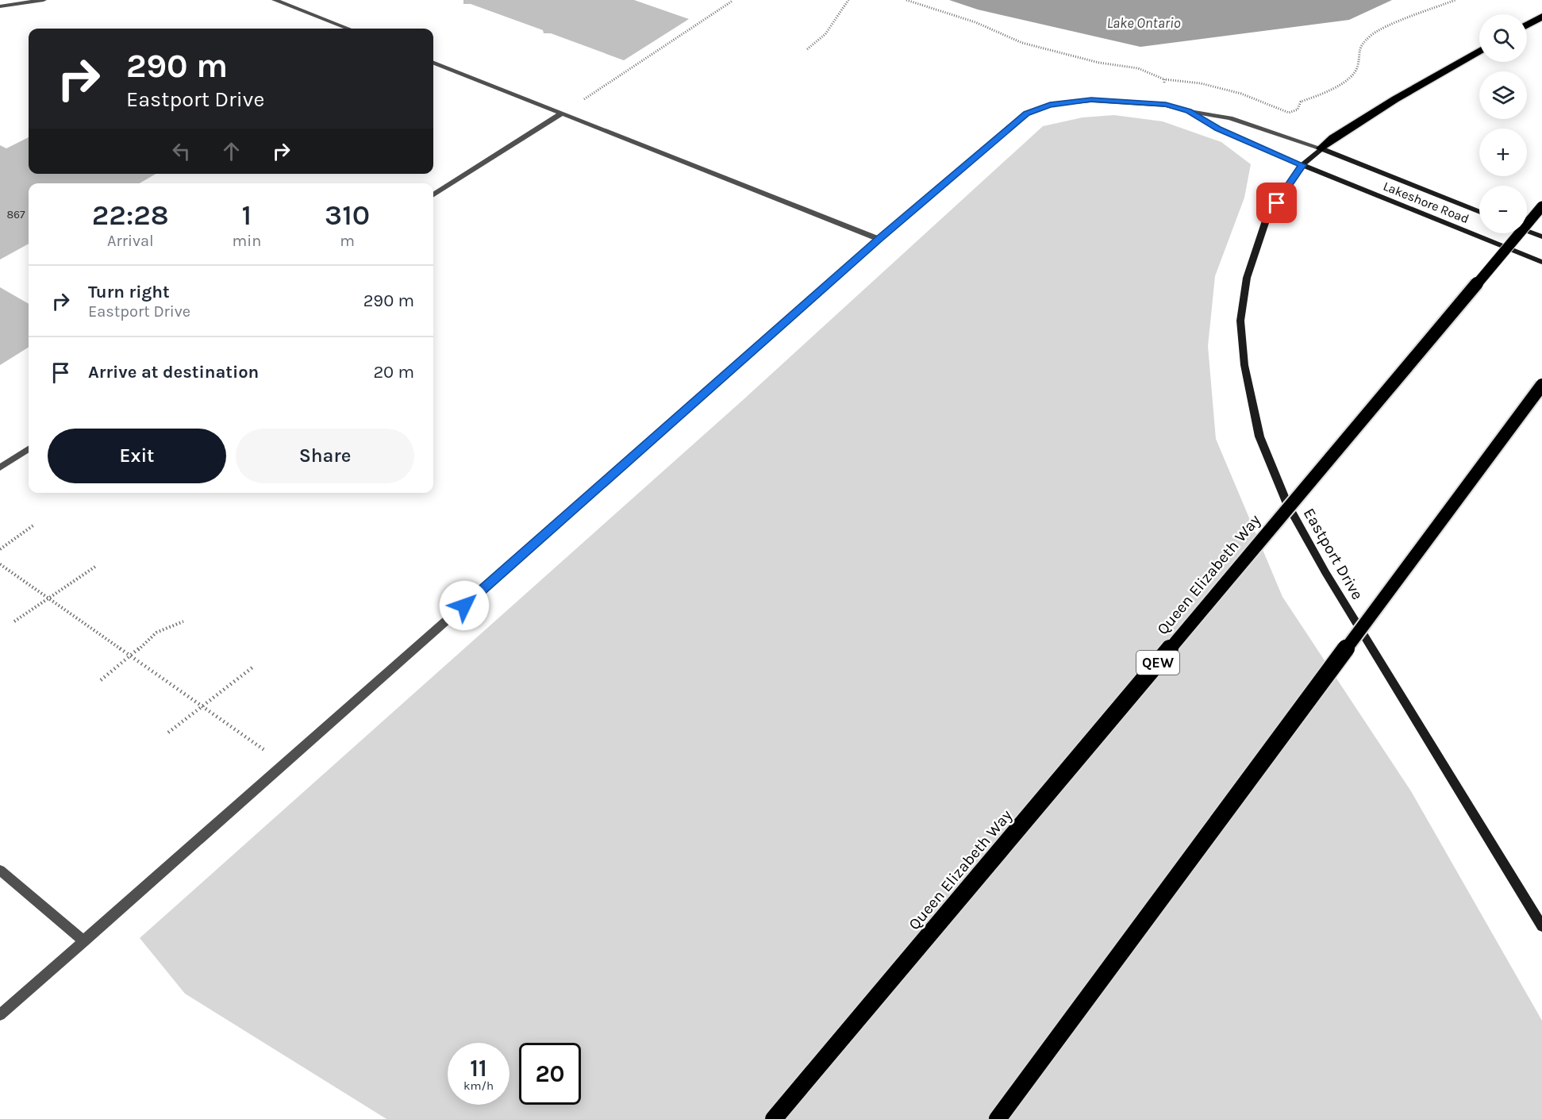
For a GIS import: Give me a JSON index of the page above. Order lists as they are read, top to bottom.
{
  "streets": {
    "highway": ["Queen Elizabeth Way", "QEW"],
    "main road": ["Lakeshore Road", "Eastport Drive"]
  },
  "crossings": [
    ["Lakeshore Road", "Eastport Drive"]
  ],
  "water": ["Lake Ontario"],
  "house_numbers": ["867"],
  "page": {
    "map_buttons": ["+", "−"],
    "turn": ["290 m", "Eastport Drive"],
    "eta": [
      "22:28",
      "Arrival",
      "1",
      "min",
      "310",
      "m"
    ],
    "list": [
      {
        "name": "Turn right",
        "note": "Eastport Drive",
        "value": "290 m"
      },
      {
        "name": "Arrive at destination",
        "value": "20 m"
      }
    ],
    "buttons": ["Exit", "Share"],
    "speed": "11 km/h",
    "limit": "20"
  }
}
